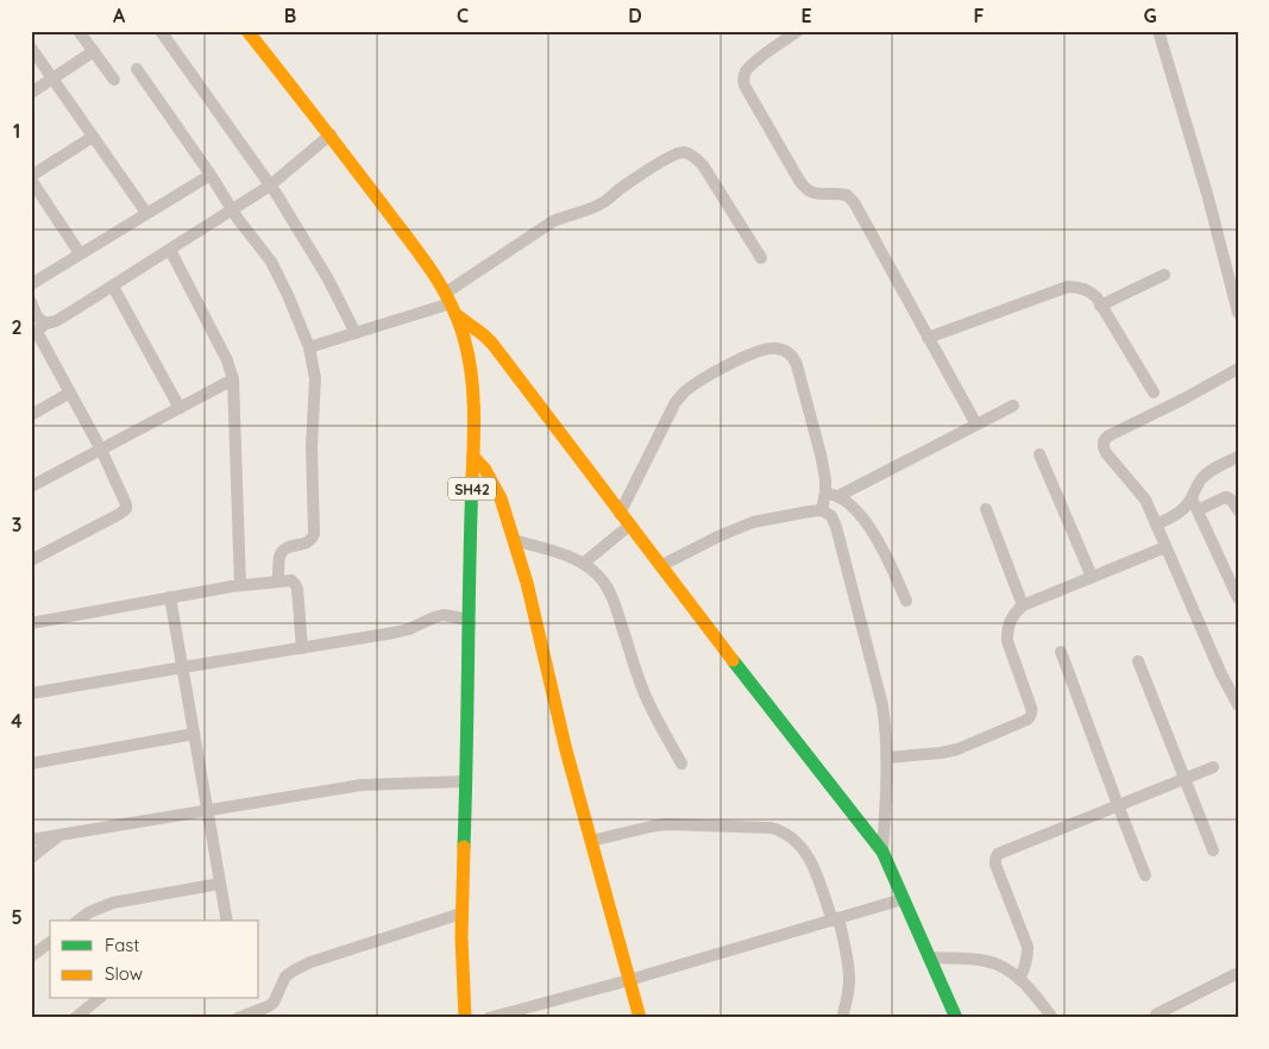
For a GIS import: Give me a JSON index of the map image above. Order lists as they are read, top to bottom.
{
  "streets": {
    "street": ["SH42"]
  },
  "legend": ["Fast", "Slow"],
  "grid": {
    "columns": [
      "A",
      "B",
      "C",
      "D",
      "E",
      "F",
      "G"
    ],
    "rows": [
      "1",
      "2",
      "3",
      "4",
      "5"
    ]
  }
}
